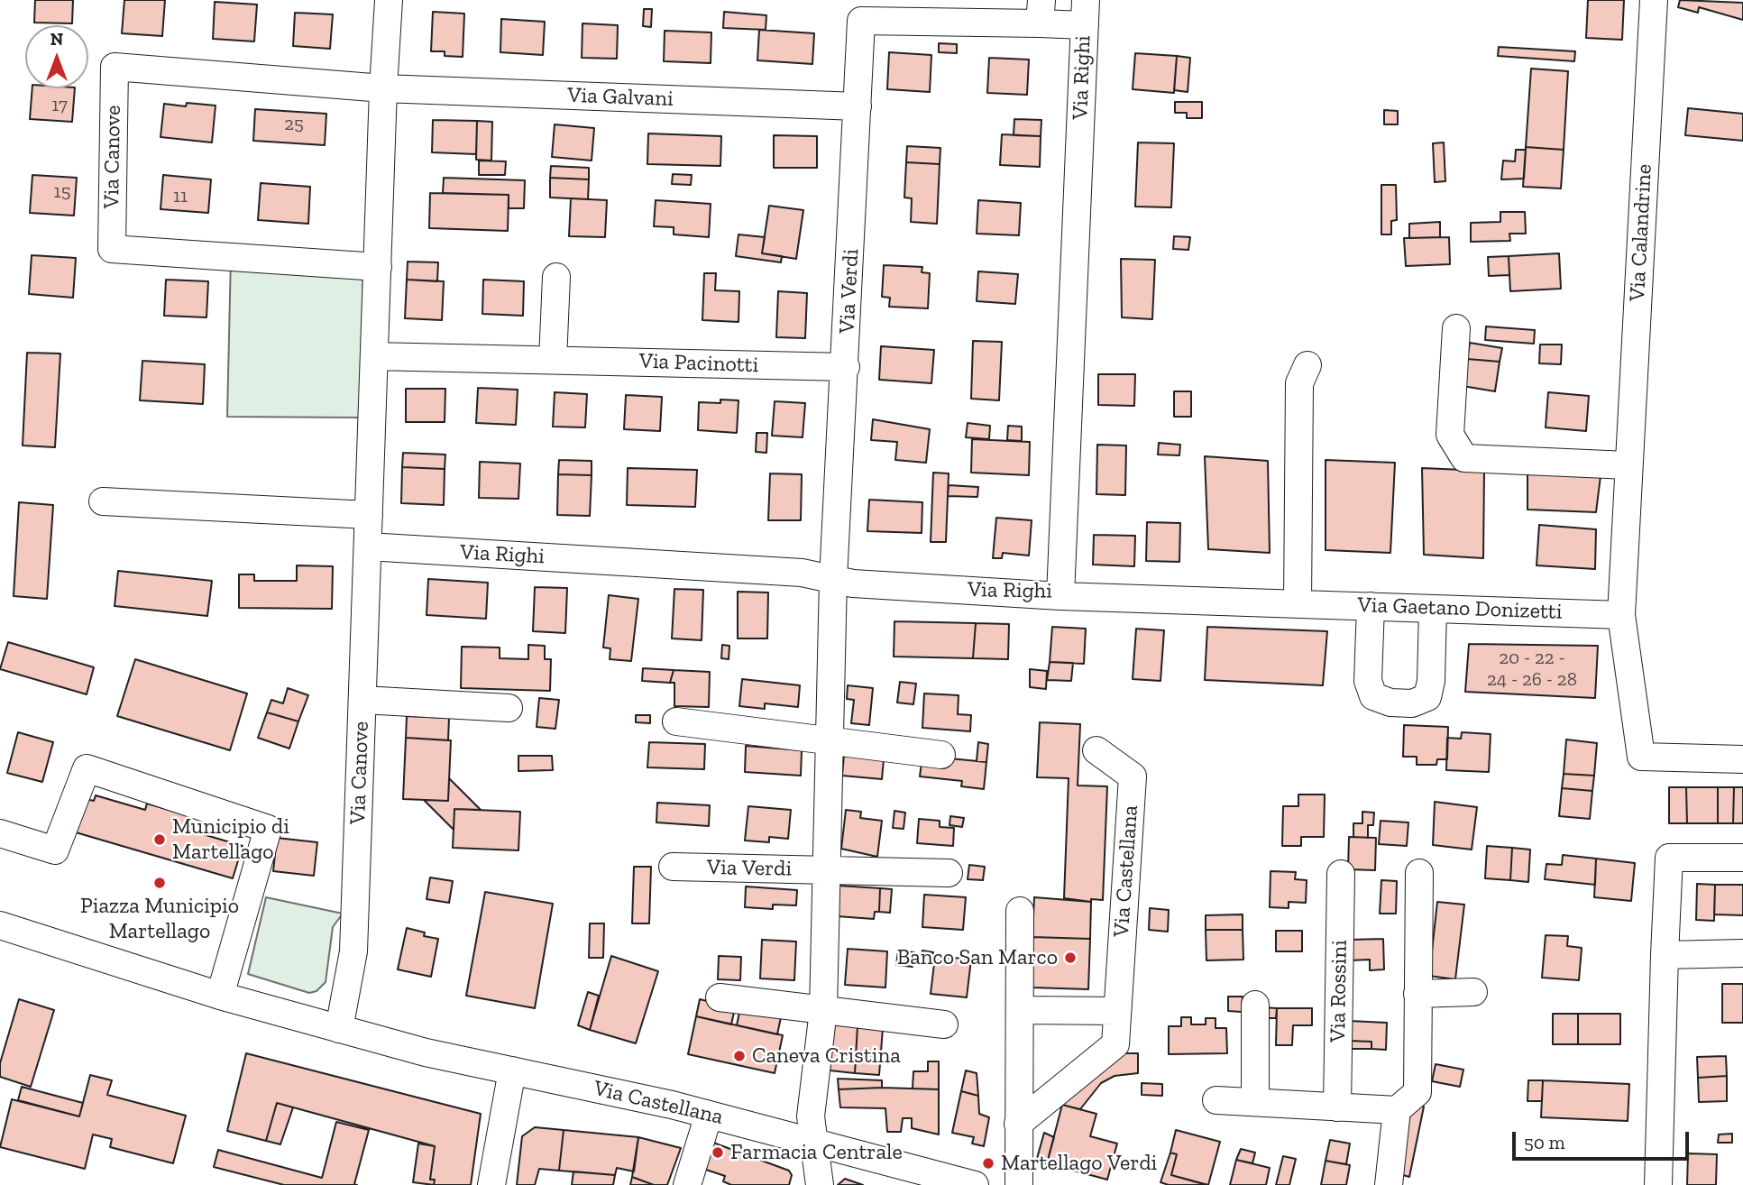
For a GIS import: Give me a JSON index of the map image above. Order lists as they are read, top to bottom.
{
  "streets": {
    "street": [
      "Via Righi",
      "Via Galvani",
      "Via Canove",
      "Via Calandrine",
      "Via Verdi",
      "Via Pacinotti",
      "Via Gaetano Donizetti",
      "Via Castellana",
      "Via Rossini"
    ]
  },
  "crossings": [
    ["Via Righi", "Via Canove"],
    ["Via Righi", "Via Verdi"],
    ["Via Righi", "Via Gaetano Donizetti"],
    ["Via Galvani", "Via Canove"],
    ["Via Galvani", "Via Verdi"],
    ["Via Canove", "Via Pacinotti"],
    ["Via Canove", "Via Castellana"],
    ["Via Calandrine", "Via Gaetano Donizetti"],
    ["Via Verdi", "Via Pacinotti"],
    ["Via Verdi", "Via Castellana"]
  ],
  "places": [
    "Municipio di Martellago",
    "Piazza Municipio Martellago",
    "Banco San Marco",
    "Caneva Cristina",
    "Farmacia Centrale",
    "Martellago Verdi"
  ],
  "house_numbers": [
    "17",
    "25",
    "15",
    "11",
    "20 - 22 - 24 - 26 - 28"
  ],
  "scale_bar": "50 m",
  "north": "top"
}
